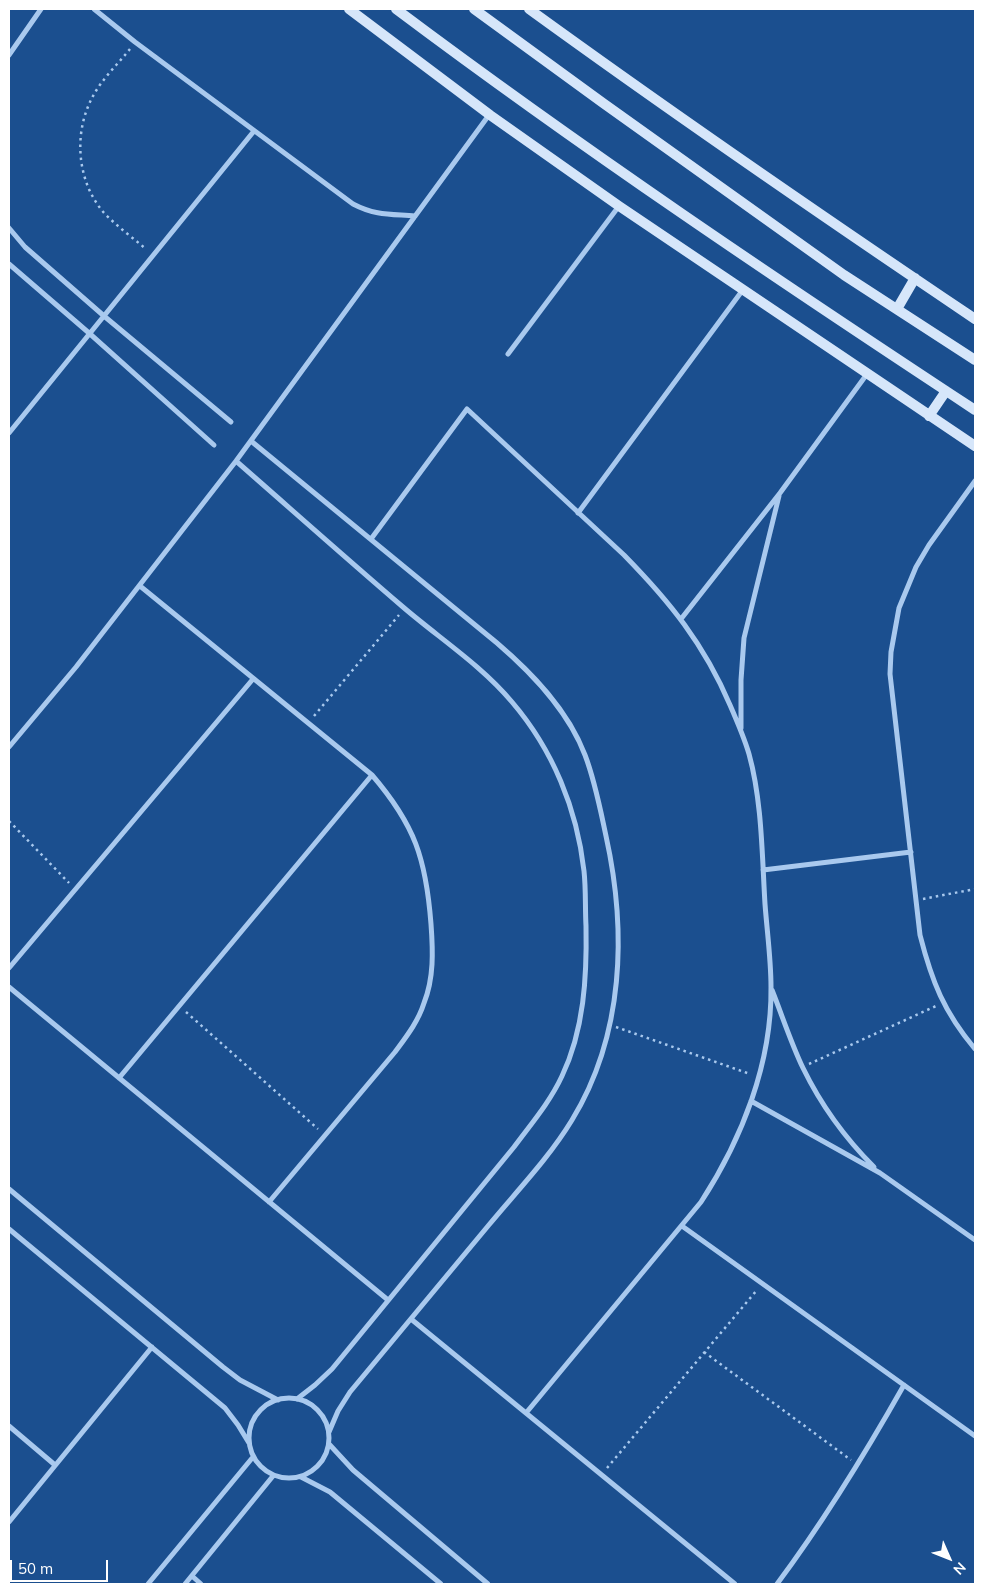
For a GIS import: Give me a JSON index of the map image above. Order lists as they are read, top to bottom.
{
  "scale_bar": "50 m",
  "north": "bottom right"
}
